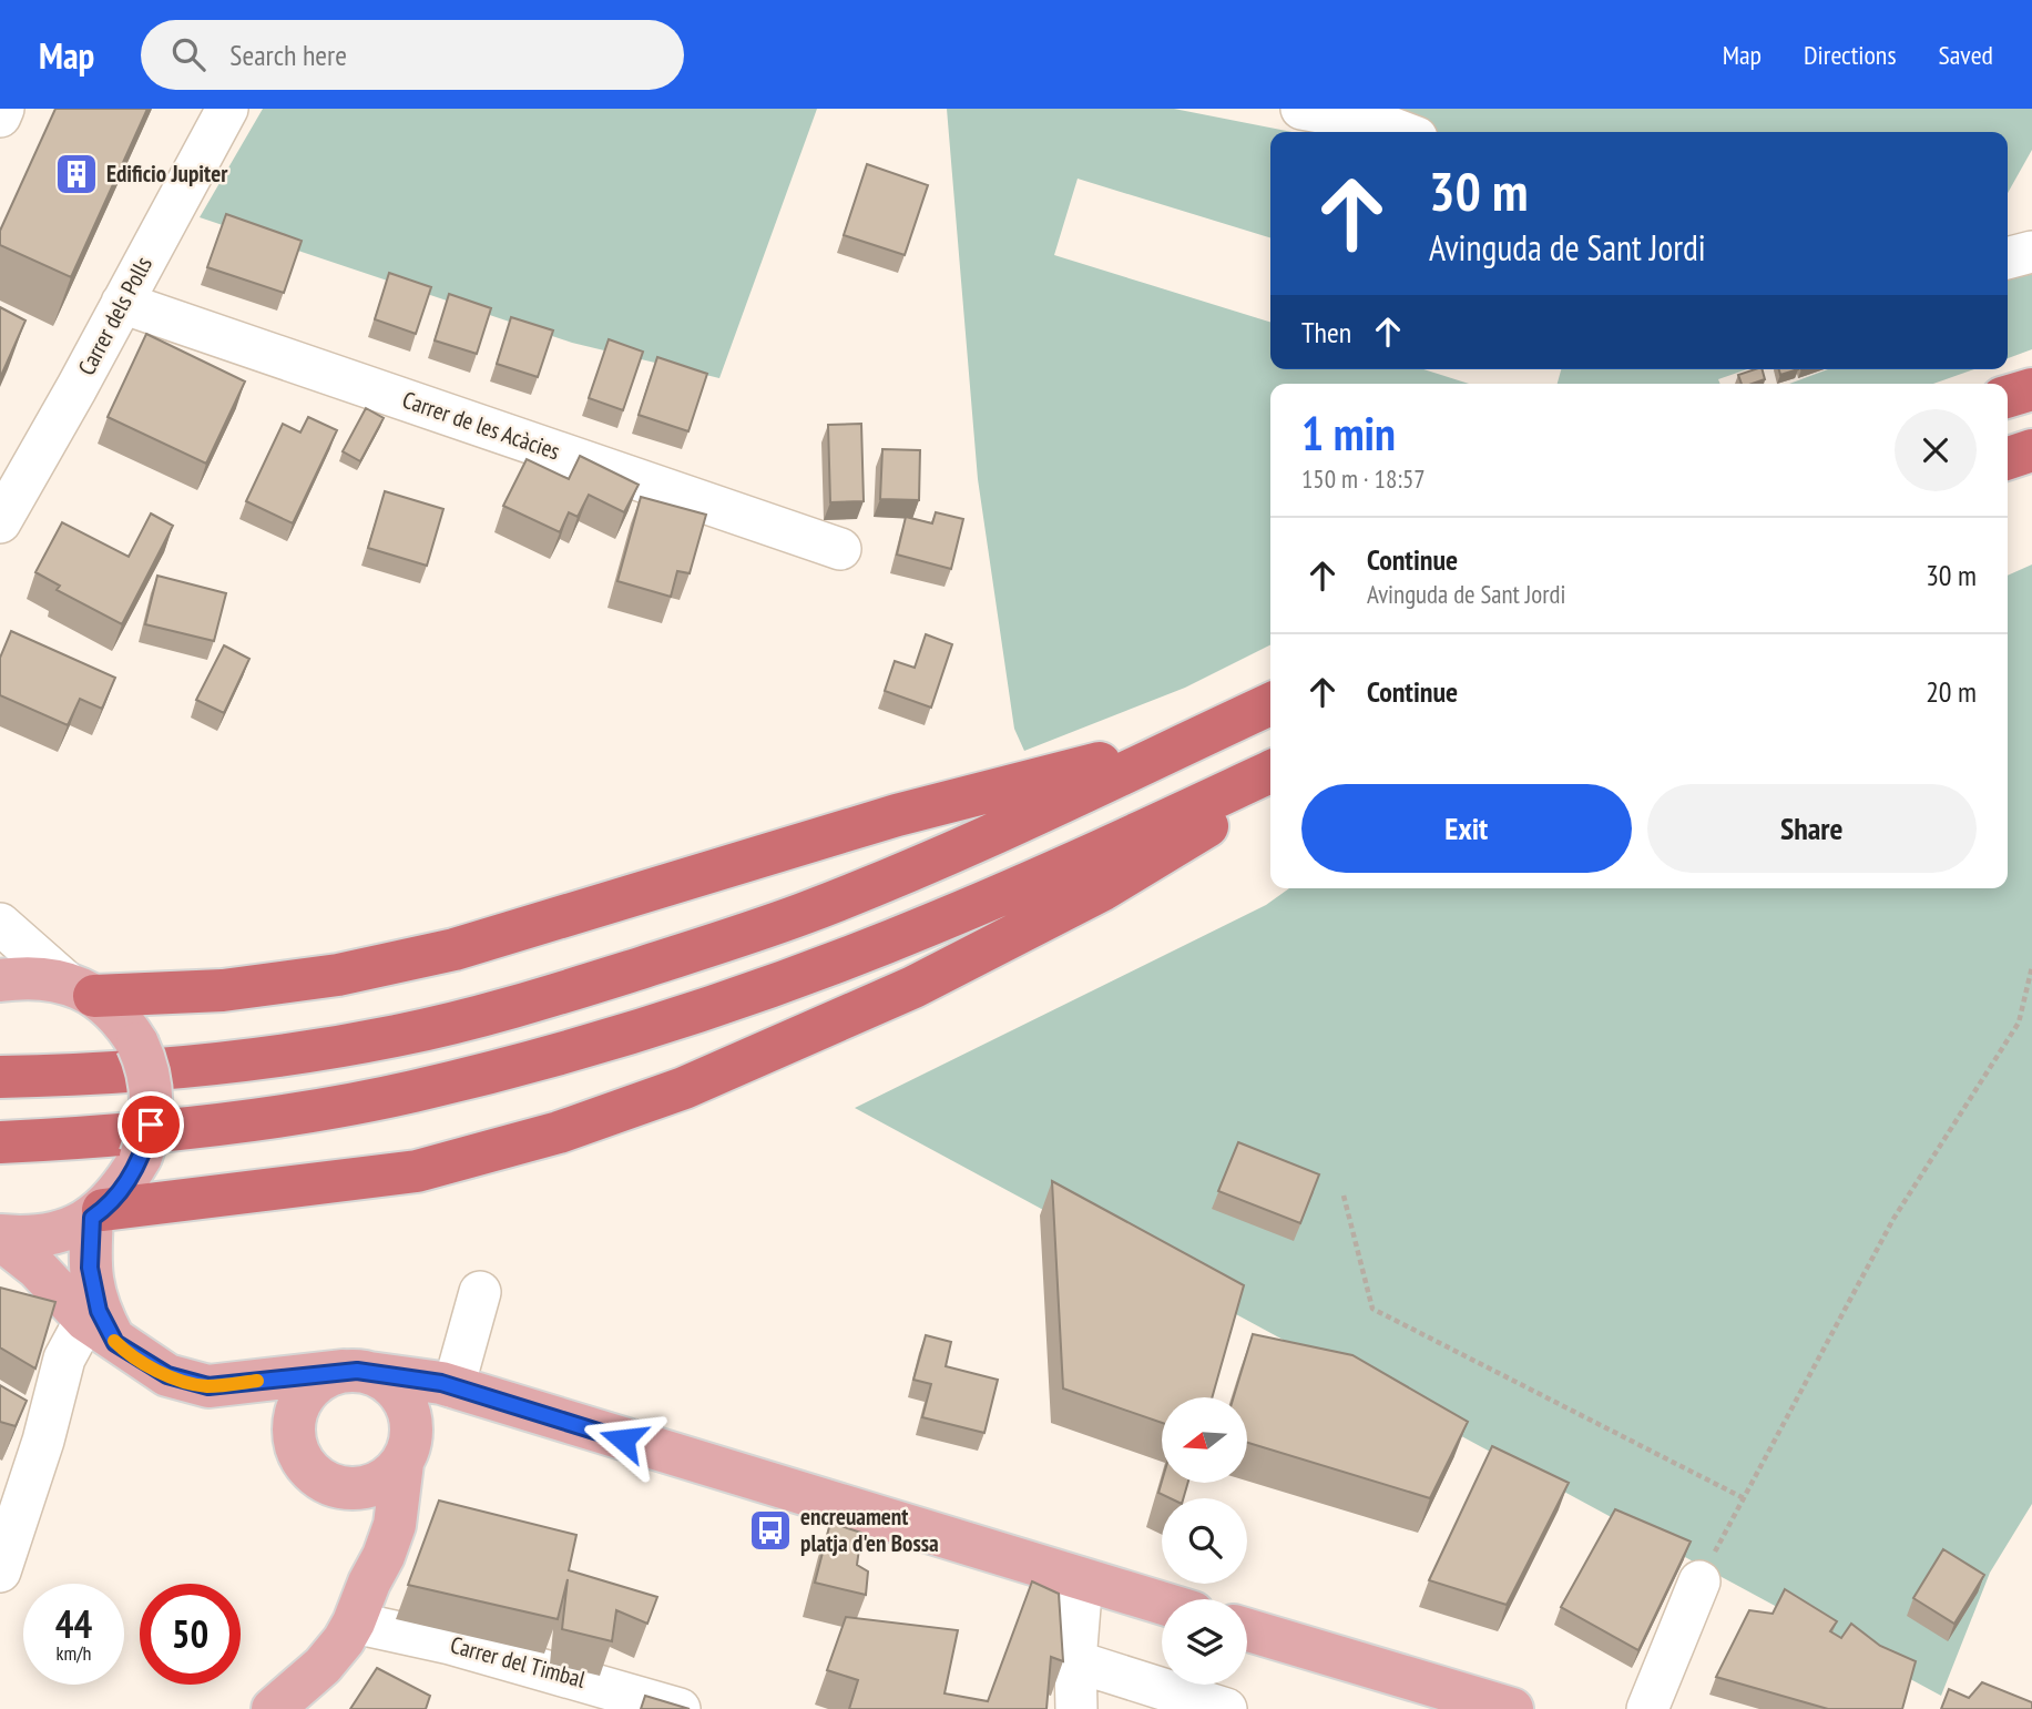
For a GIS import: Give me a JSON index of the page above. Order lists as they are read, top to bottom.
{
  "streets": {
    "street": ["Carrer dels Polls", "Carrer de les Acàcies", "Carrer del Timbal"]
  },
  "crossings": [
    ["Carrer dels Polls", "Carrer de les Acàcies"]
  ],
  "places": {
    "building": ["Edificio Jupiter"],
    "bus stop": ["encreuament platja d'en Bossa"]
  },
  "north": "left",
  "page": {
    "header": "Map",
    "search": "Search here",
    "nav": ["Map", "Directions", "Saved"],
    "turn": ["30 m", "Avinguda de Sant Jordi"],
    "then": "Then",
    "heading": ["1 min", "150 m · 18:57"],
    "list": [
      {
        "name": "Continue",
        "note": "Avinguda de Sant Jordi",
        "value": "30 m"
      },
      {
        "name": "Continue",
        "value": "20 m"
      }
    ],
    "buttons": ["Exit", "Share"],
    "speed": "44 km/h",
    "limit": "50"
  }
}
